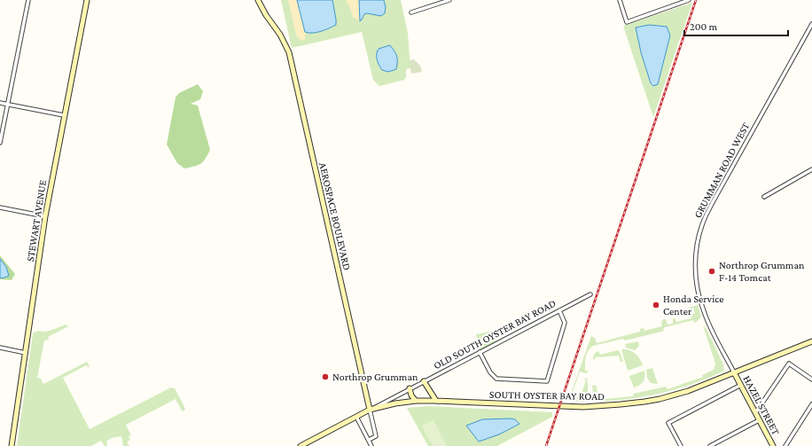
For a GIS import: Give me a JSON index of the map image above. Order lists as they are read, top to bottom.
{
  "streets": {
    "main road": [
      "AEROSPACE BOULEVARD",
      "STEWART AVENUE",
      "SOUTH OYSTER BAY ROAD",
      "HAZEL STREET"
    ],
    "street": ["GRUMMAN ROAD WEST", "OLD SOUTH OYSTER BAY ROAD"]
  },
  "crossings": [
    ["GRUMMAN ROAD WEST", "SOUTH OYSTER BAY ROAD"],
    ["GRUMMAN ROAD WEST", "HAZEL STREET"],
    ["AEROSPACE BOULEVARD", "OLD SOUTH OYSTER BAY ROAD"],
    ["AEROSPACE BOULEVARD", "SOUTH OYSTER BAY ROAD"],
    ["OLD SOUTH OYSTER BAY ROAD", "SOUTH OYSTER BAY ROAD"],
    ["SOUTH OYSTER BAY ROAD", "HAZEL STREET"]
  ],
  "places": ["Northrop Grumman F-14 Tomcat", "Honda Service Center", "Northrop Grumman"],
  "scale_bar": "200 m"
}
